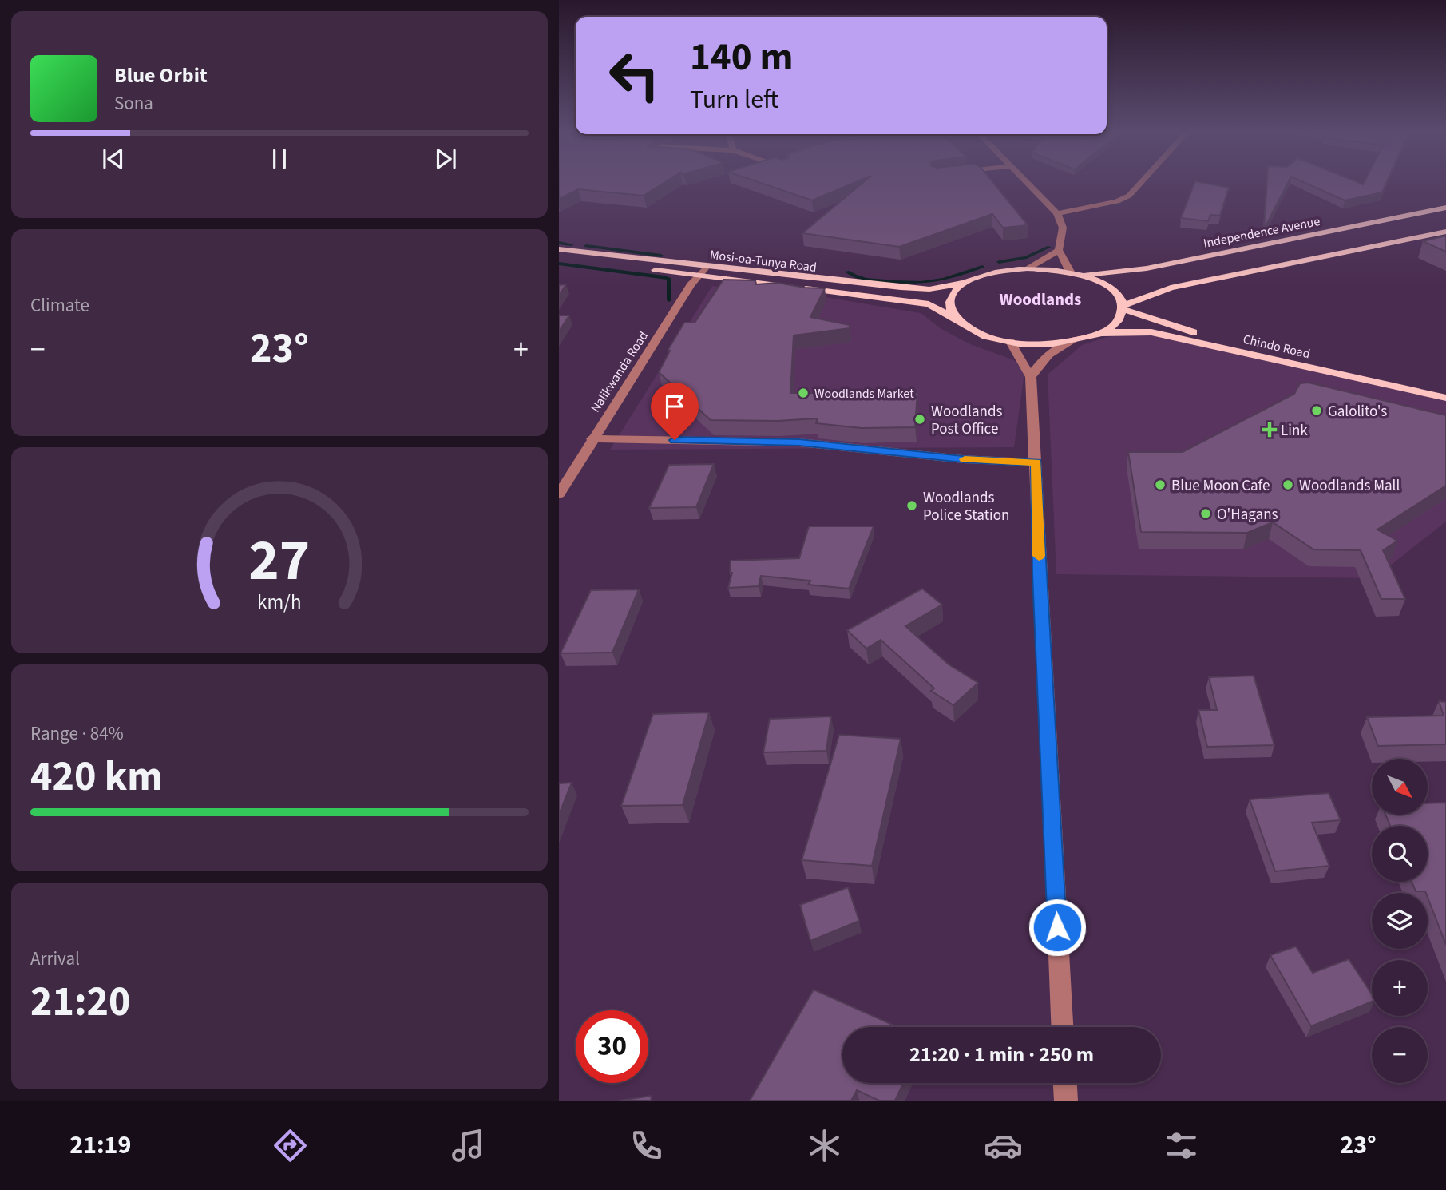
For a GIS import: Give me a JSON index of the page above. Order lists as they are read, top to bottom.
{
  "streets": {
    "main road": ["Independence Avenue", "Mosi-oa-Tunya Road", "Chindo Road"],
    "street": ["Nalikwanda Road"]
  },
  "crossings": [
    ["Independence Avenue", "Mosi-oa-Tunya Road"],
    ["Mosi-oa-Tunya Road", "Chindo Road"],
    ["Mosi-oa-Tunya Road", "Nalikwanda Road"]
  ],
  "districts": ["Woodlands"],
  "places": {
    "other": [
      "Woodlands Market",
      "Galolito's",
      "Woodlands Post Office",
      "Blue Moon Cafe",
      "Woodlands Mall",
      "Woodlands Police Station",
      "O'Hagans"
    ],
    "health": ["Link"]
  },
  "north": "bottom right",
  "page": {
    "turn": ["140 m", "Turn left"],
    "song": ["Blue Orbit", "Sona"],
    "tile": [
      "Climate",
      ["Range · 84%", "420 km"],
      ["Arrival", "21:20"]
    ],
    "heat": ["−", "23°", "+"],
    "map_buttons": ["+", "−"],
    "limit": "30",
    "trip": "21:20 · 1 min · 250 m",
    "tabs": ["21:19", "23°"],
    "gauge": ["27", "km/h"]
  }
}
